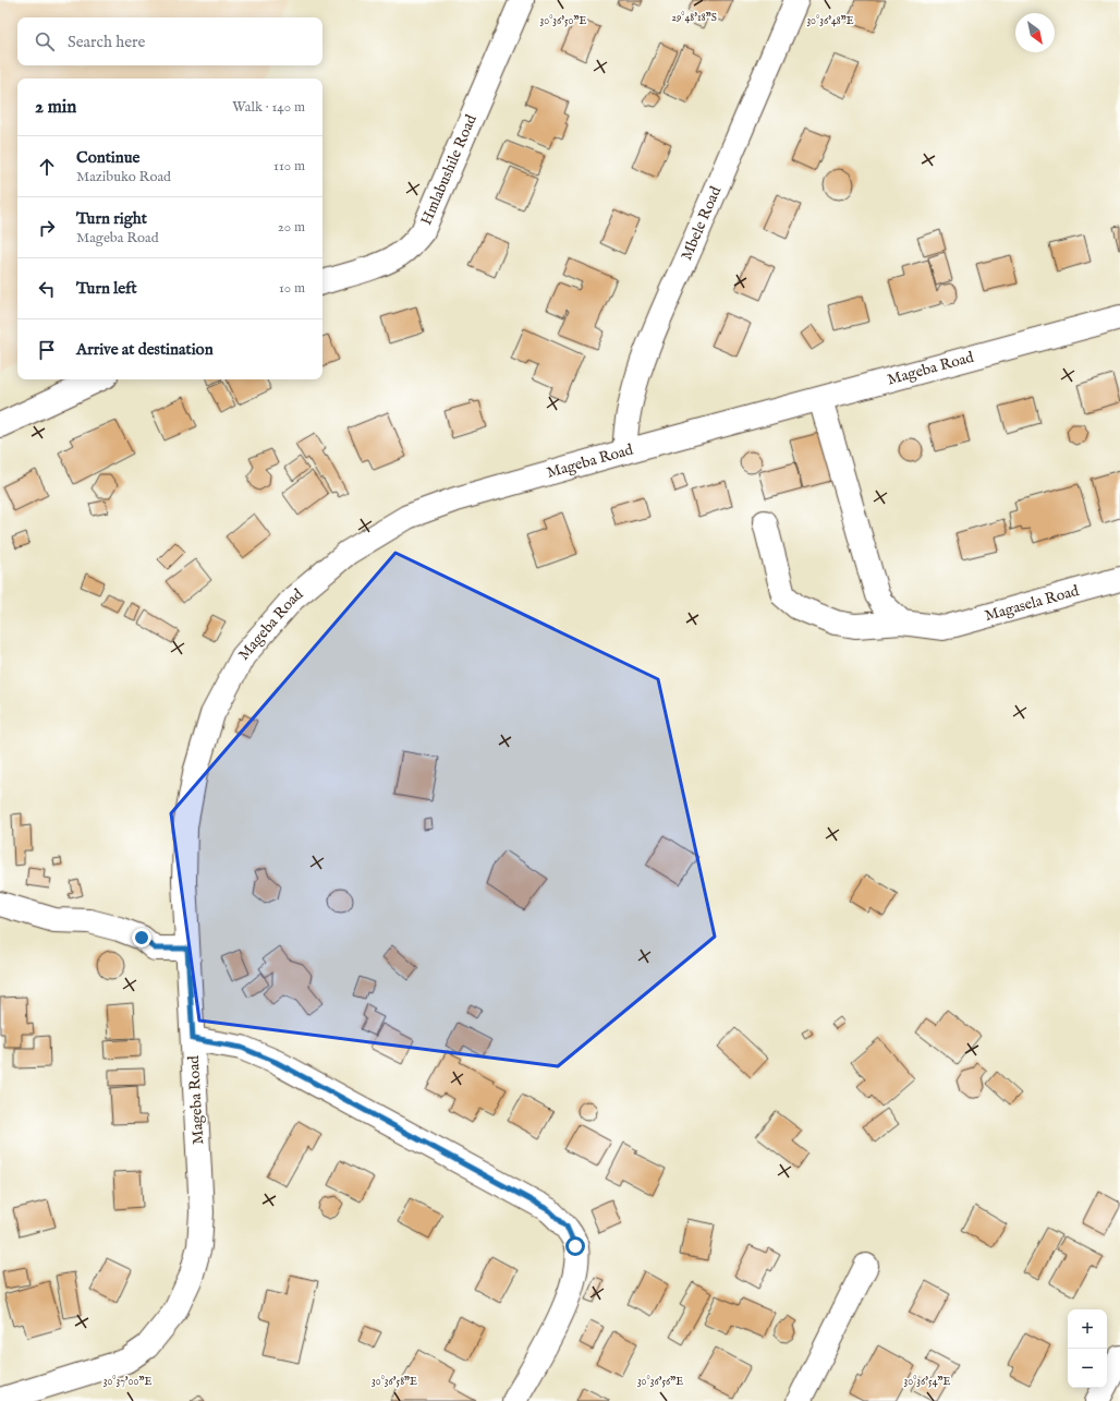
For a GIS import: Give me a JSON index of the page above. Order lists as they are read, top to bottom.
{
  "streets": {
    "street": [
      "Hmlabushile Road",
      "Mbele Road",
      "Mageba Road",
      "Magasela Road"
    ]
  },
  "crossings": [
    ["Mbele Road", "Mageba Road"]
  ],
  "north": "bottom right",
  "page": {
    "search": "Search here",
    "heading": ["2 min", "Walk · 140 m"],
    "list": [
      ["Continue", "Mazibuko Road", "110 m"],
      ["Turn right", "Mageba Road", "20 m"],
      ["Turn left", "10 m"],
      "Arrive at destination"
    ],
    "map_buttons": ["+", "−"]
  },
  "coordinates": [
    "29°48'18\"S",
    "30°36'50\"E",
    "30°36'48\"E",
    "30°37'00\"E",
    "30°36'58\"E",
    "30°36'56\"E",
    "30°36'54\"E"
  ]
}
